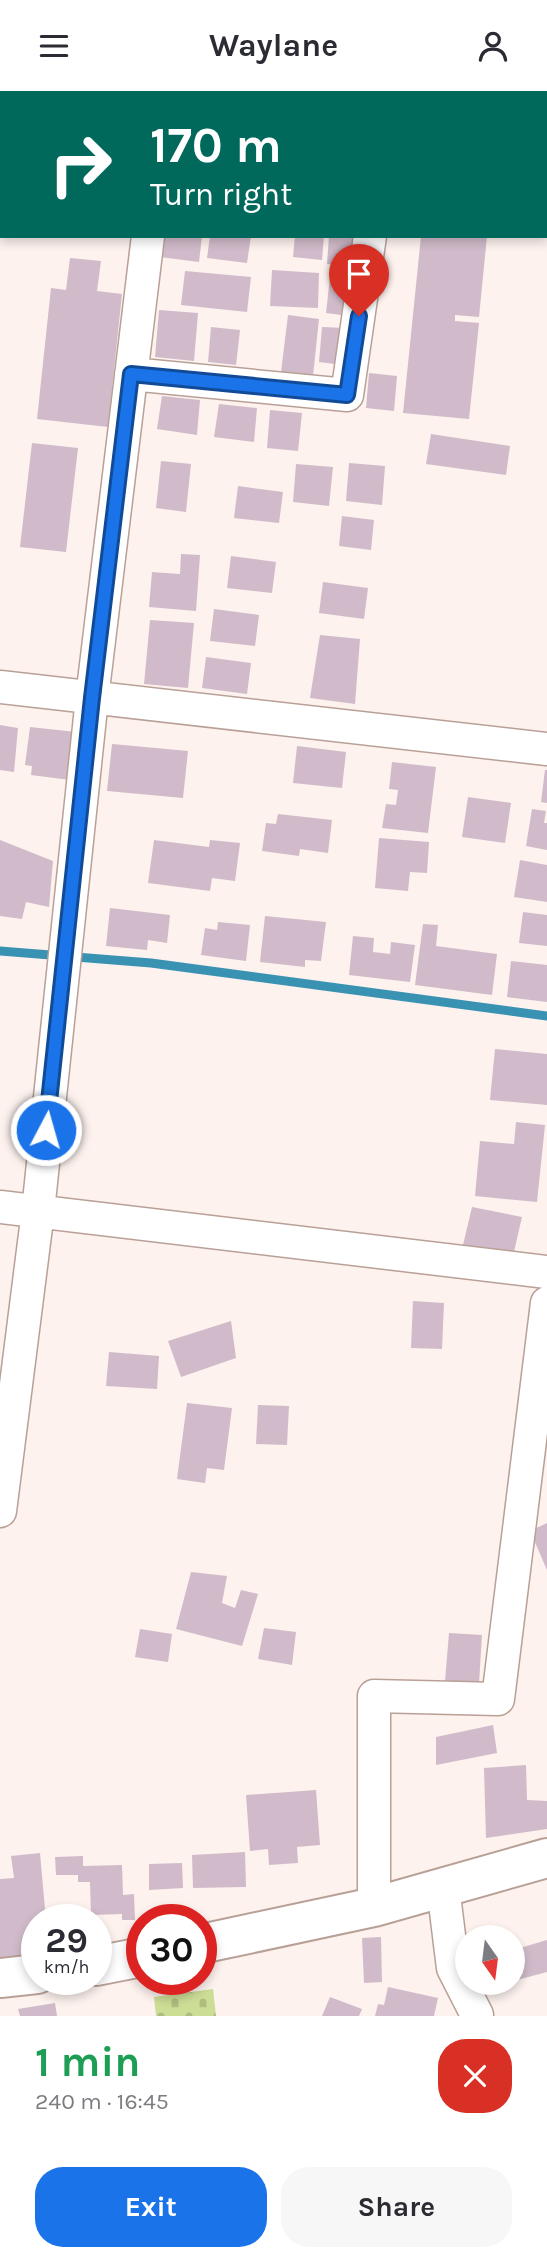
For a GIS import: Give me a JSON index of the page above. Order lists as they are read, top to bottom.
{
  "north": "bottom",
  "page": {
    "header": "Waylane",
    "turn": ["170 m", "Turn right"],
    "speed": "29 km/h",
    "limit": "30",
    "heading": ["1 min", "240 m · 16:45"],
    "buttons": ["Exit", "Share"]
  }
}
